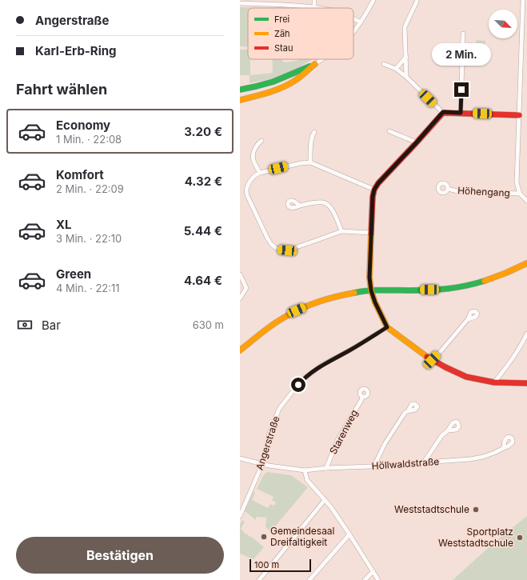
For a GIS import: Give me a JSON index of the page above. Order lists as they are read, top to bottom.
{
  "streets": {
    "street": [
      "Höhengang",
      "Starenweg",
      "Angerstraße",
      "Höllwaldstraße"
    ]
  },
  "crossings": [
    ["Starenweg", "Höllwaldstraße"],
    ["Angerstraße", "Höllwaldstraße"]
  ],
  "places": ["Weststadtschule", "Gemeindesaal Dreifaltigkeit", "Sportplatz Weststadtschule"],
  "legend": ["Frei", "Zäh", "Stau"],
  "scale_bar": "100 m",
  "north": "bottom right",
  "page": {
    "banner": ["Angerstraße", "Karl-Erb-Ring"],
    "bubble": "2 Min.",
    "heading": "Fahrt wählen",
    "list": [
      {
        "name": "Economy",
        "note": "1 Min. · 22:08",
        "value": "3.20 €"
      },
      {
        "name": "Komfort",
        "note": "2 Min. · 22:09",
        "value": "4.32 €"
      },
      {
        "name": "XL",
        "note": "3 Min. · 22:10",
        "value": "5.44 €"
      },
      {
        "name": "Green",
        "note": "4 Min. · 22:11",
        "value": "4.64 €"
      }
    ],
    "pay": ["Bar", "630 m"],
    "buttons": "Bestätigen",
    "scale": "100 m"
  }
}
